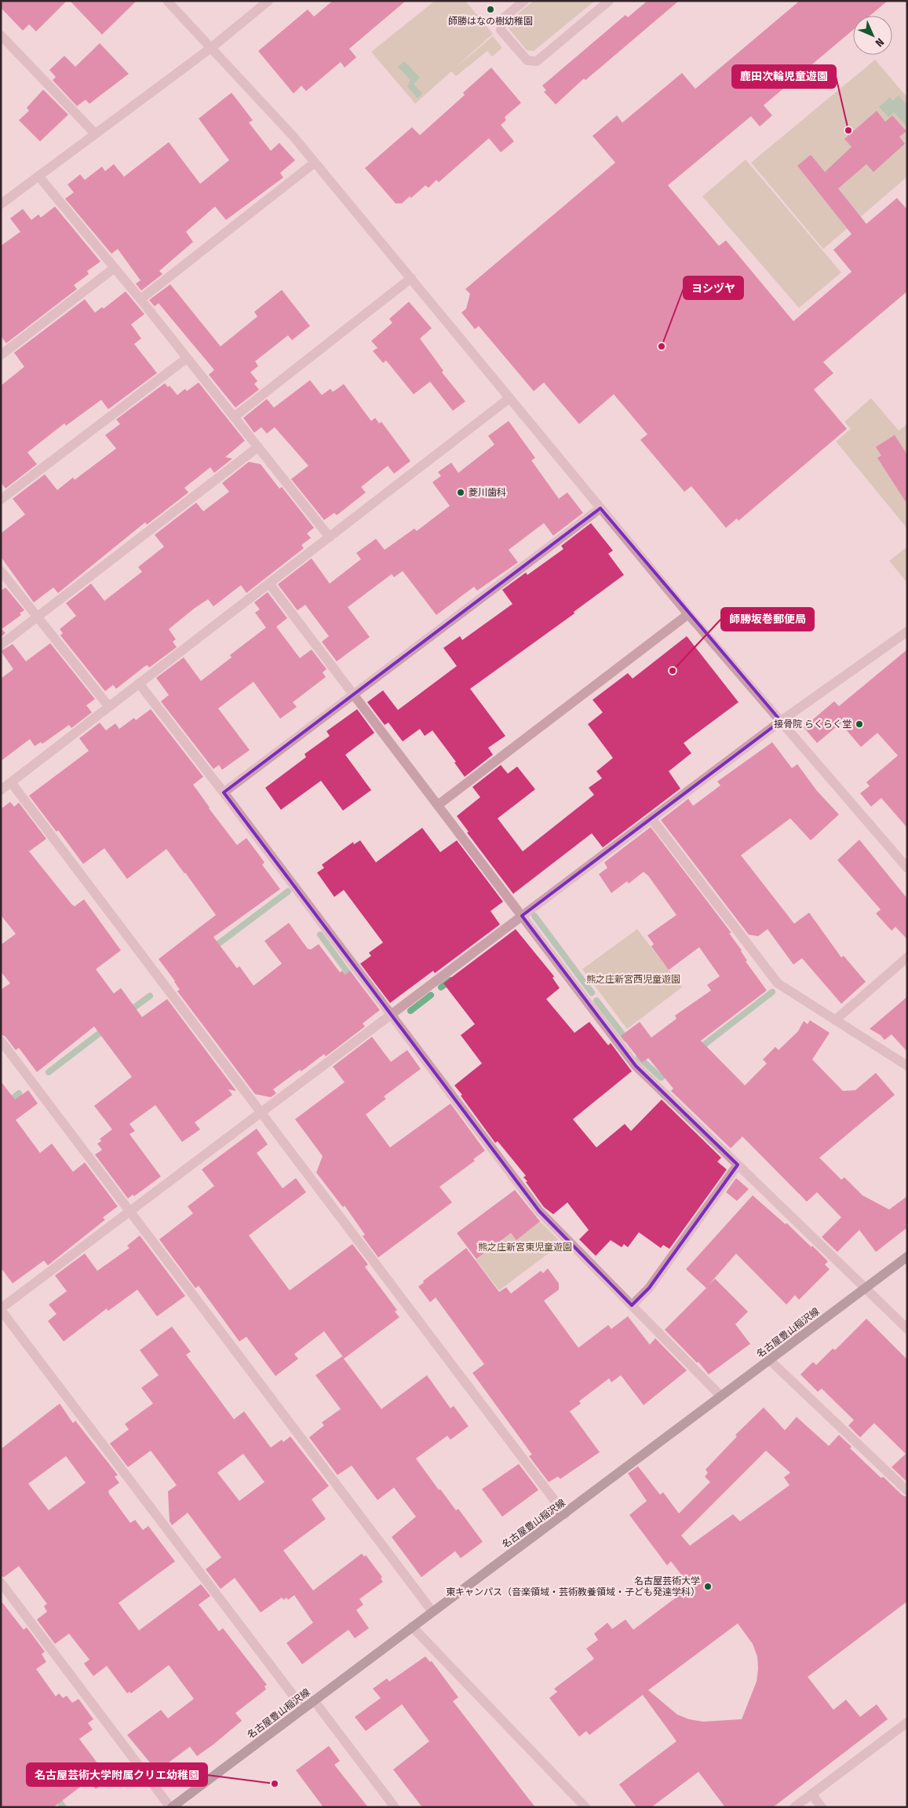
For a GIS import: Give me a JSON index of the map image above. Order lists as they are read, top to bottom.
{
  "streets": {
    "main road": ["名古屋豊山稲沢線"]
  },
  "parks": ["熊之庄新宮西児童遊園", "熊之庄新宮東児童遊園"],
  "places": [
    "師勝はなの樹幼稚園",
    "鹿田次輪児童遊園",
    "ヨシヅヤ",
    "菱川歯科",
    "師勝坂巻郵便局",
    "接骨院 らくらく堂",
    "名古屋芸術大学 東キャンパス（音楽領域・芸術教養領域・子ども発達学科）",
    "名古屋芸術大学附属クリエ幼稚園"
  ],
  "north": "bottom right"
}
